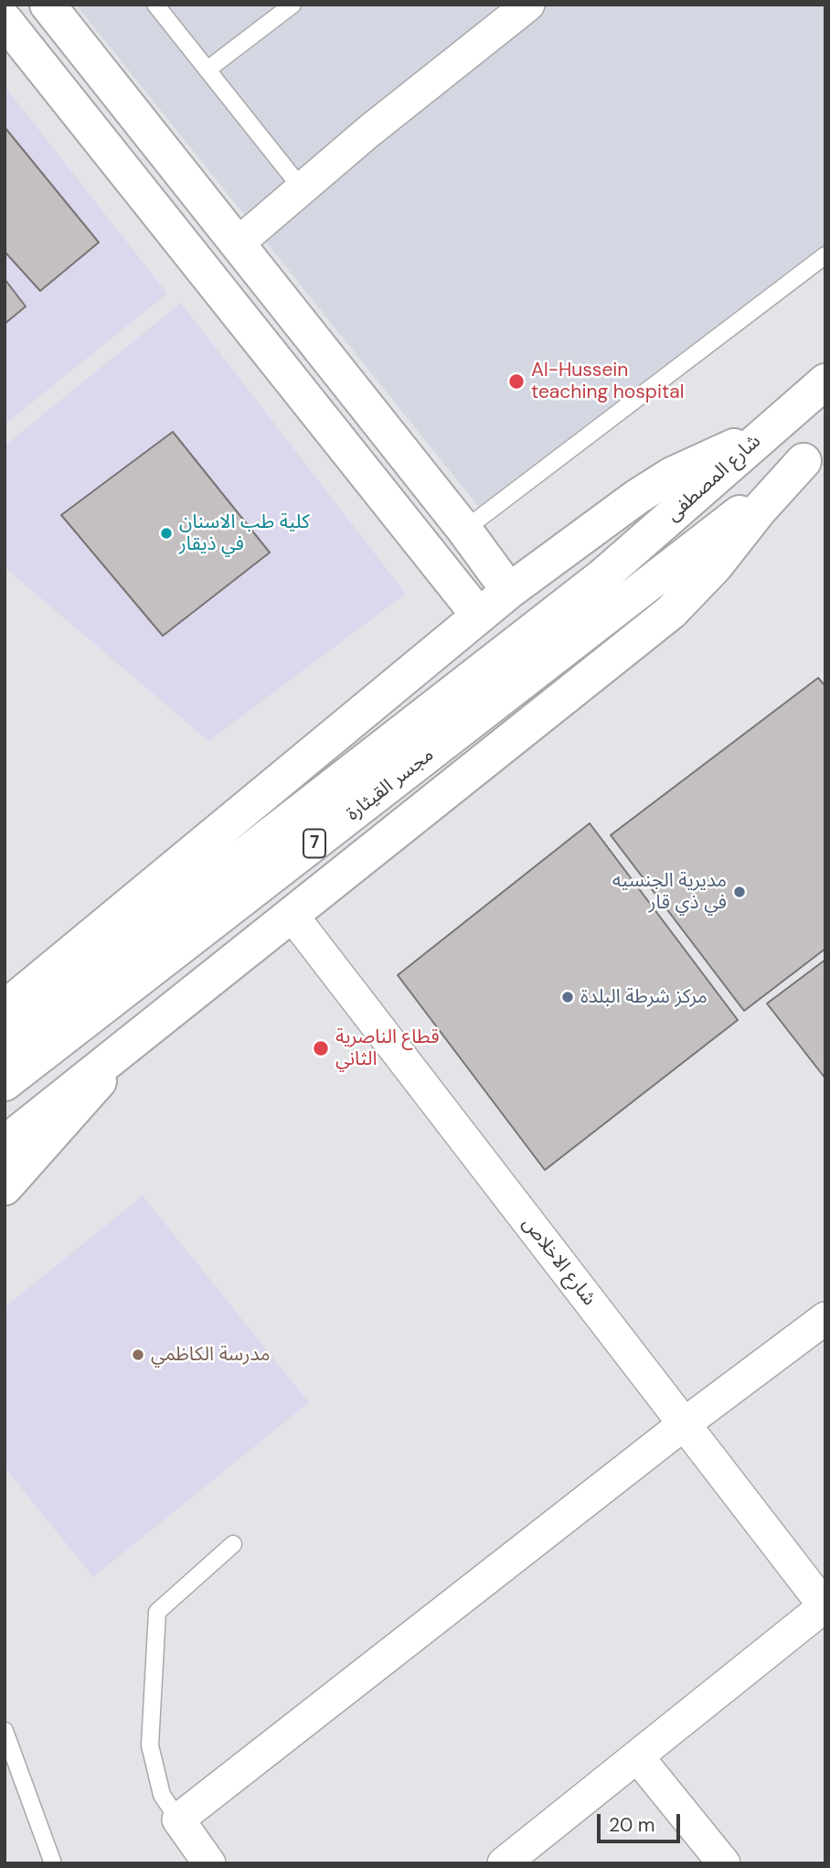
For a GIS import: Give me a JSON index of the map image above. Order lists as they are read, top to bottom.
{
  "streets": {
    "main road": ["شارع المصطفى", "مجسر القيثارة", "7"],
    "street": ["شارع الاخلاص"]
  },
  "crossings": [
    ["شارع المصطفى", "مجسر القيثارة"]
  ],
  "places": [
    "Al-Hussein teaching hospital",
    "كلية طب الاسنان في ذيقار",
    "مديرية الجنسيه في ذي قار",
    "مركز شرطة البلدة",
    "قطاع الناصرية الثاني",
    "مدرسة الكاظمي"
  ],
  "scale_bar": "20 m"
}
